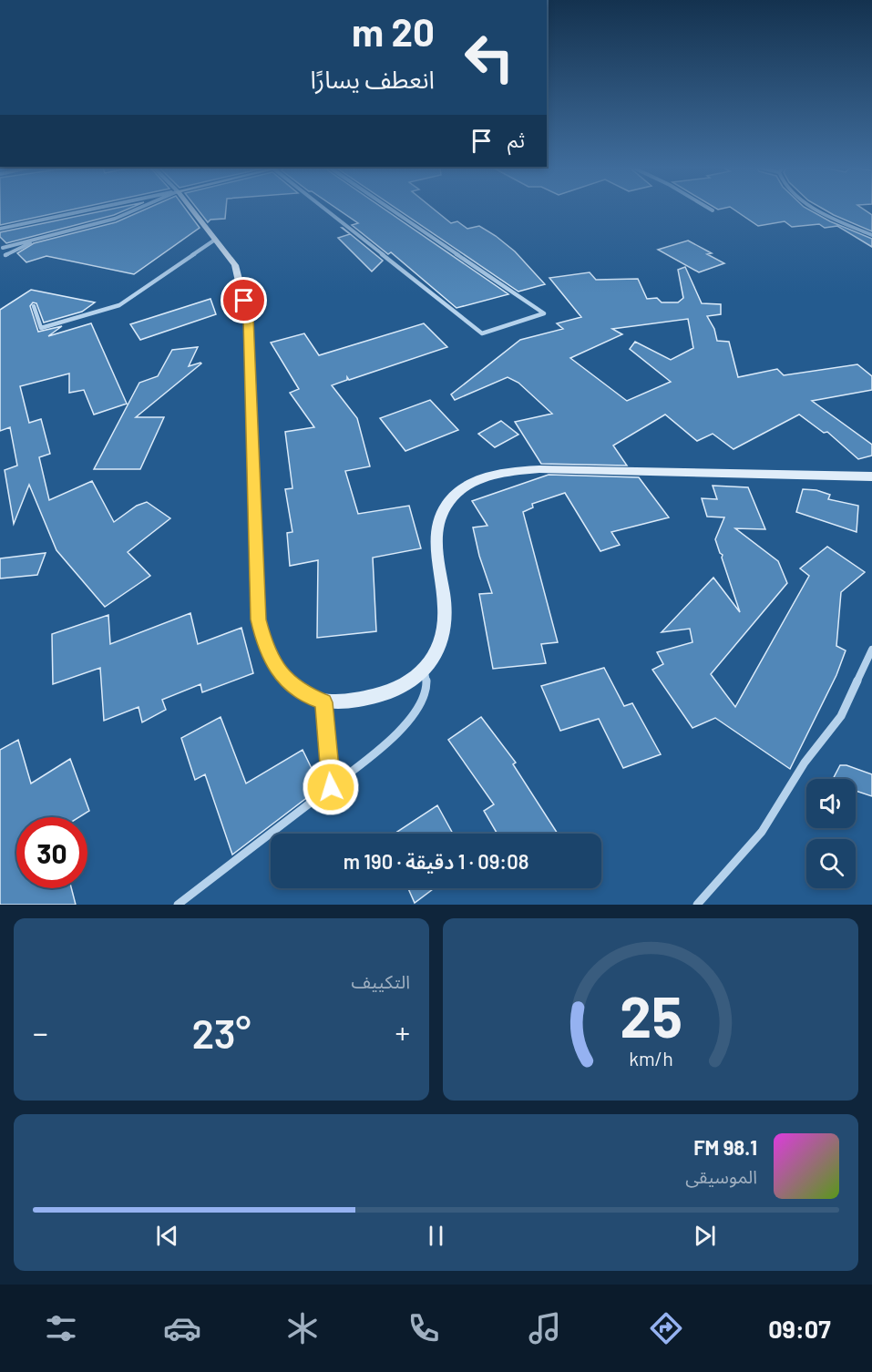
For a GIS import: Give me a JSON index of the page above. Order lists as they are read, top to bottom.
{
  "page": {
    "turn": ["20 m", "انعطف يسارًا"],
    "then": "ثم",
    "limit": "30",
    "trip": "09:08 · 1 دقيقة · 190 m",
    "tile": "التكييف",
    "heat": ["−", "23°", "+"],
    "song": ["98.1 FM", "الموسيقى"],
    "tabs": "09:07",
    "gauge": ["25", "km/h"]
  }
}
